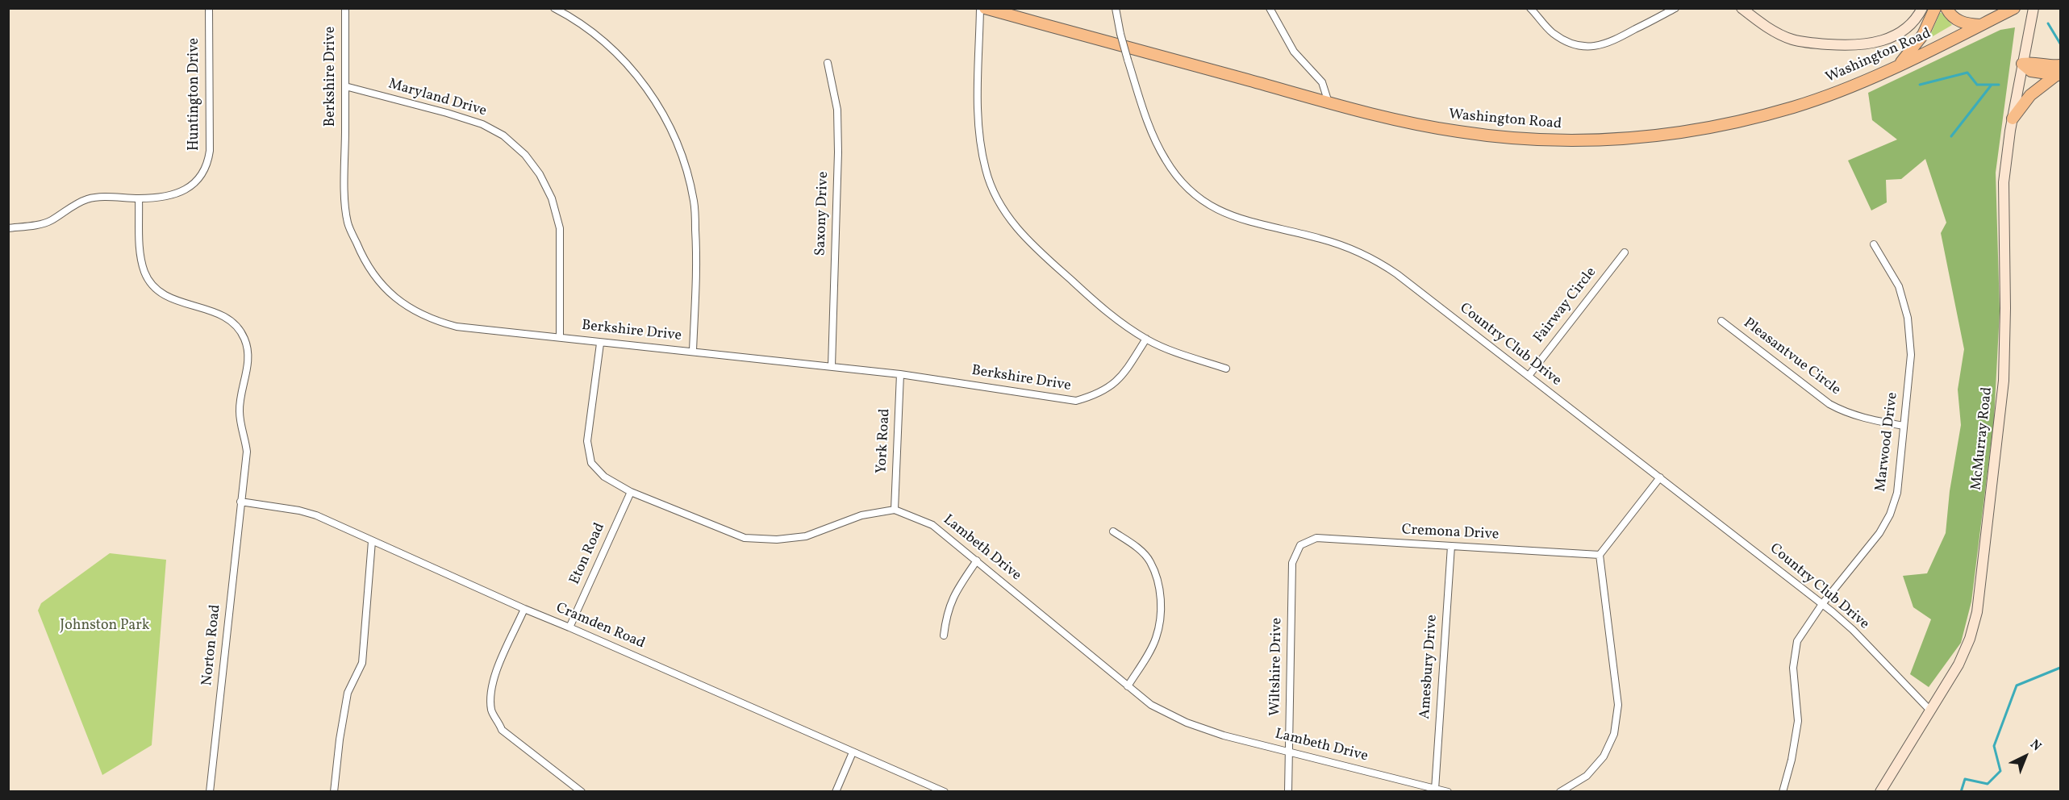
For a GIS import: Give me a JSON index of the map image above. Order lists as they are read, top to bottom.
{
  "streets": {
    "main road": ["Washington Road", "McMurray Road"],
    "street": [
      "Berkshire Drive",
      "Huntington Drive",
      "Maryland Drive",
      "Saxony Drive",
      "Fairway Circle",
      "Country Club Drive",
      "Pleasantvue Circle",
      "York Road",
      "Marwood Drive",
      "Cremona Drive",
      "Lambeth Drive",
      "Eton Road",
      "Cramden Road",
      "Norton Road",
      "Wiltshire Drive",
      "Amesbury Drive"
    ]
  },
  "crossings": [
    ["Berkshire Drive", "Maryland Drive"],
    ["Berkshire Drive", "Saxony Drive"],
    ["Berkshire Drive", "York Road"],
    ["Huntington Drive", "Norton Road"],
    ["Fairway Circle", "Country Club Drive"],
    ["Country Club Drive", "McMurray Road"],
    ["Country Club Drive", "Marwood Drive"],
    ["Pleasantvue Circle", "Marwood Drive"],
    ["York Road", "Lambeth Drive"],
    ["Cremona Drive", "Wiltshire Drive"],
    ["Cremona Drive", "Amesbury Drive"],
    ["Lambeth Drive", "Wiltshire Drive"],
    ["Lambeth Drive", "Amesbury Drive"],
    ["Eton Road", "Cramden Road"],
    ["Cramden Road", "Norton Road"]
  ],
  "parks": ["Johnston Park"],
  "north": "top right"
}
